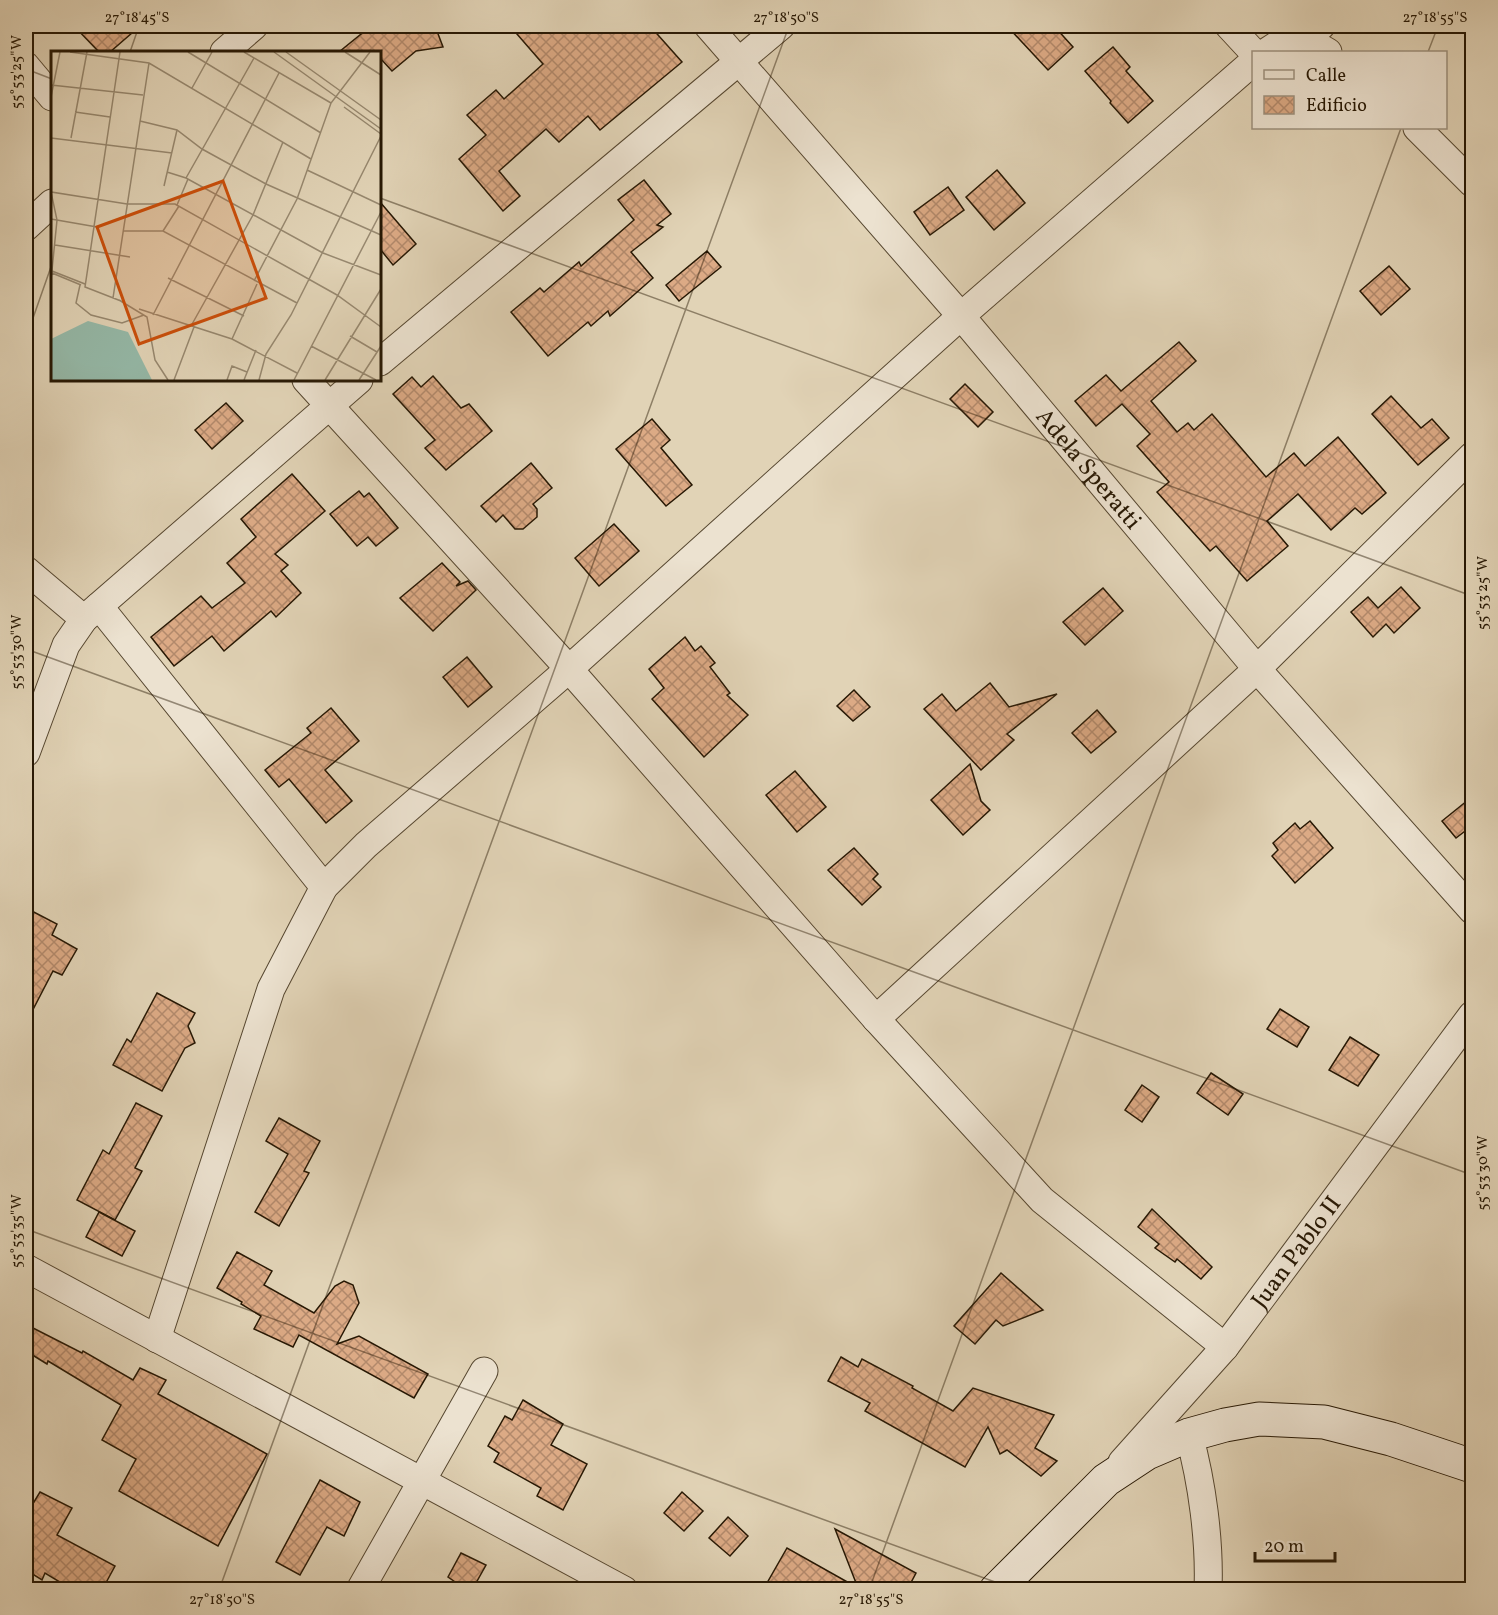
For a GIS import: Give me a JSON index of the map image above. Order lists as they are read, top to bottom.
{
  "streets": {
    "street": ["Adela Speratti", "Juan Pablo II"]
  },
  "legend": ["Calle", "Edificio"],
  "scale_bar": "20 m",
  "coordinates": [
    "27°18'45\"S",
    "27°18'50\"S",
    "27°18'55\"S",
    "55°53'25\"W",
    "55°53'30\"W",
    "55°53'35\"W"
  ]
}
